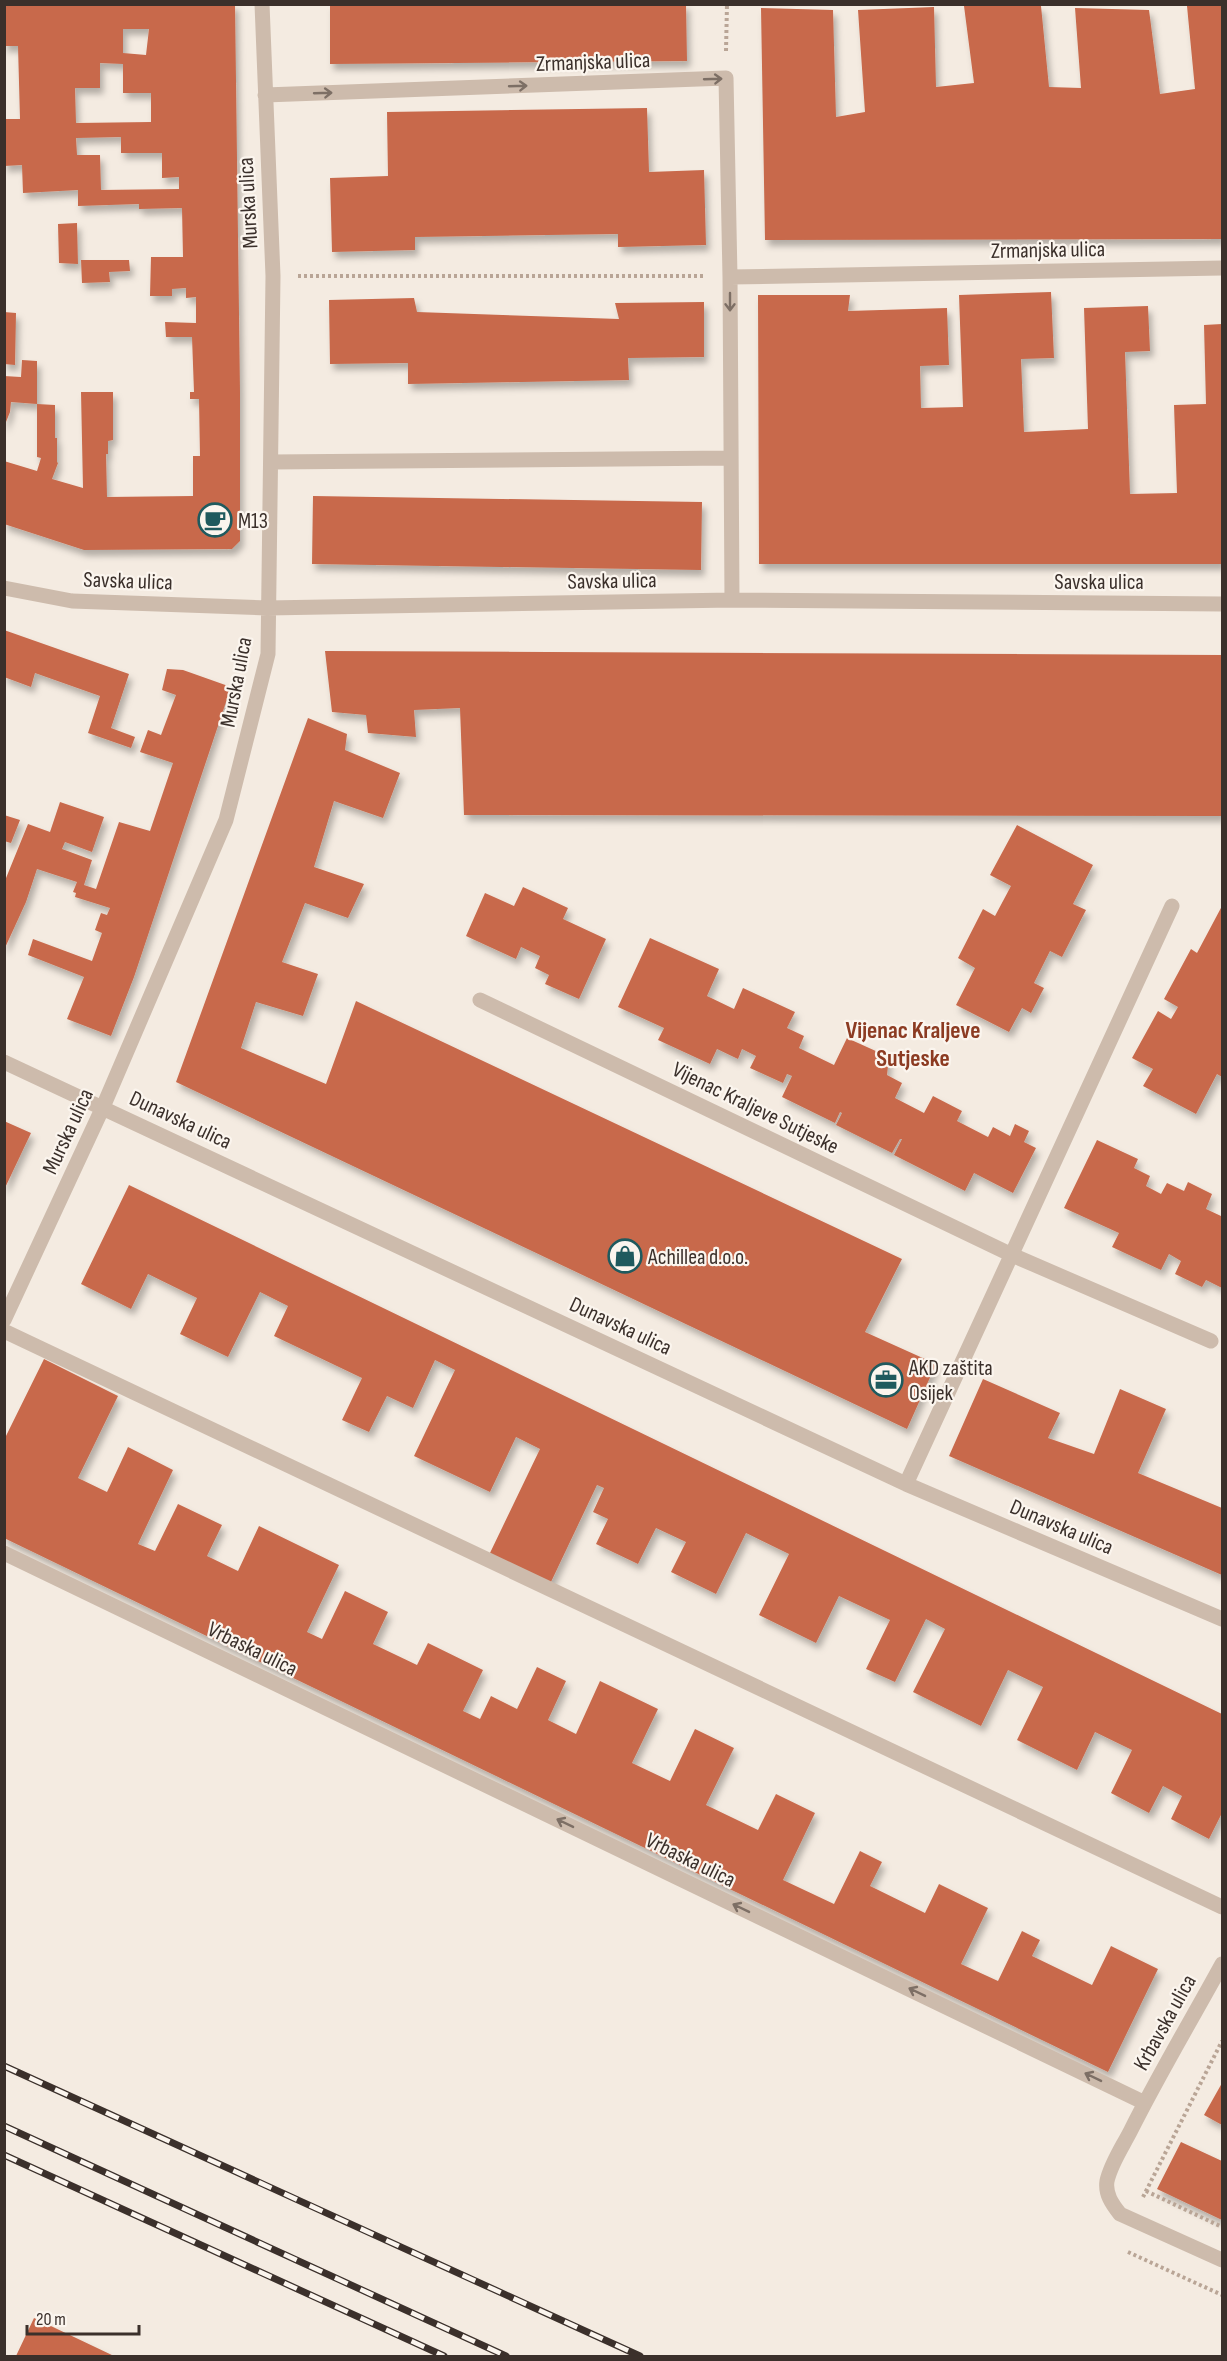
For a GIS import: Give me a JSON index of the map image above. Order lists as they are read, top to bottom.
{
  "streets": {
    "street": [
      "Zrmanjska ulica",
      "Murska ulica",
      "Savska ulica",
      "Vijenac Kraljeve Sutjeske",
      "Dunavska ulica",
      "Vrbaska ulica",
      "Krbavska ulica"
    ]
  },
  "crossings": [
    ["Zrmanjska ulica", "Murska ulica"],
    ["Murska ulica", "Savska ulica"],
    ["Murska ulica", "Dunavska ulica"],
    ["Vrbaska ulica", "Krbavska ulica"]
  ],
  "one_way": ["Zrmanjska ulica", "Vrbaska ulica"],
  "districts": ["Vijenac Kraljeve Sutjeske"],
  "places": {
    "cafe": ["M13"],
    "shop": ["Achillea d.o.o."],
    "office": ["AKD zaštita Osijek"]
  },
  "scale_bar": "20 m"
}
